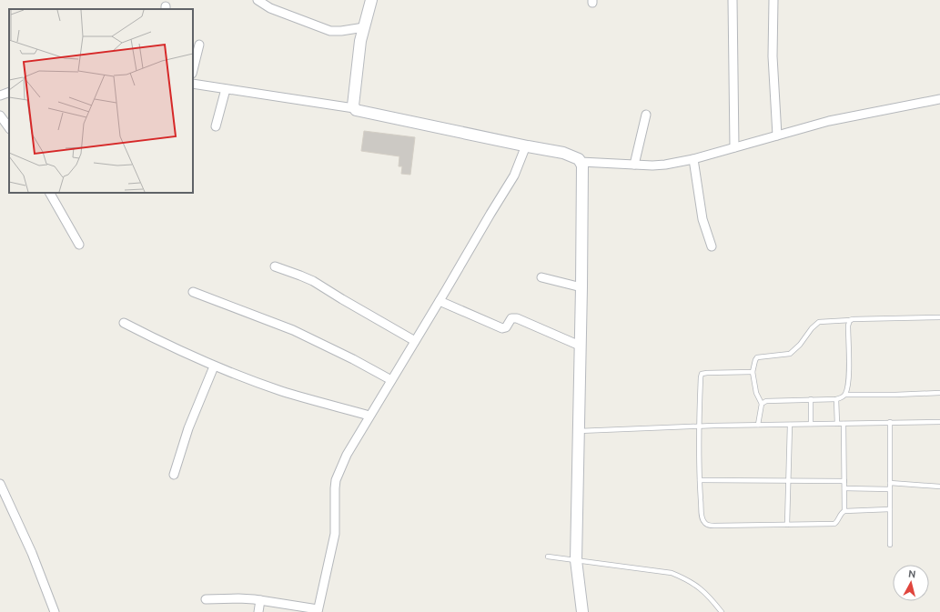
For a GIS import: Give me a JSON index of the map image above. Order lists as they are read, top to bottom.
{
  "north": "top"
}
